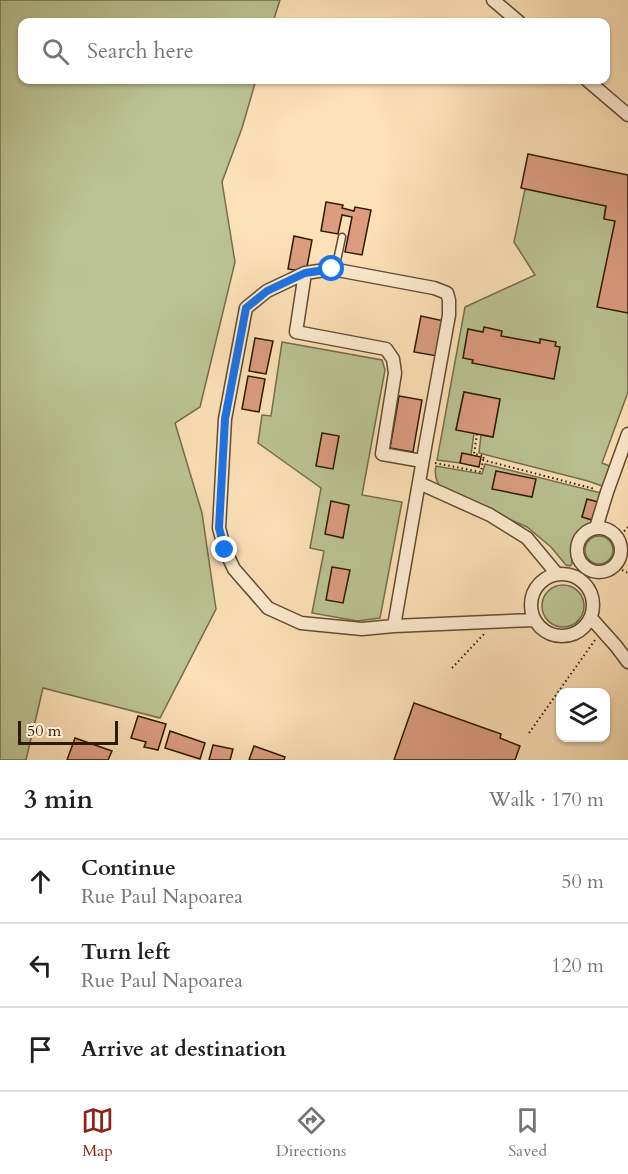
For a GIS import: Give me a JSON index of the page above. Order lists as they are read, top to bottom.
{
  "scale_bar": "50 m",
  "page": {
    "search": "Search here",
    "scale": "50 m",
    "heading": ["3 min", "Walk · 170 m"],
    "list": [
      ["Continue", "Rue Paul Napoarea", "50 m"],
      ["Turn left", "Rue Paul Napoarea", "120 m"],
      "Arrive at destination"
    ],
    "nav": ["Map", "Directions", "Saved"]
  }
}
